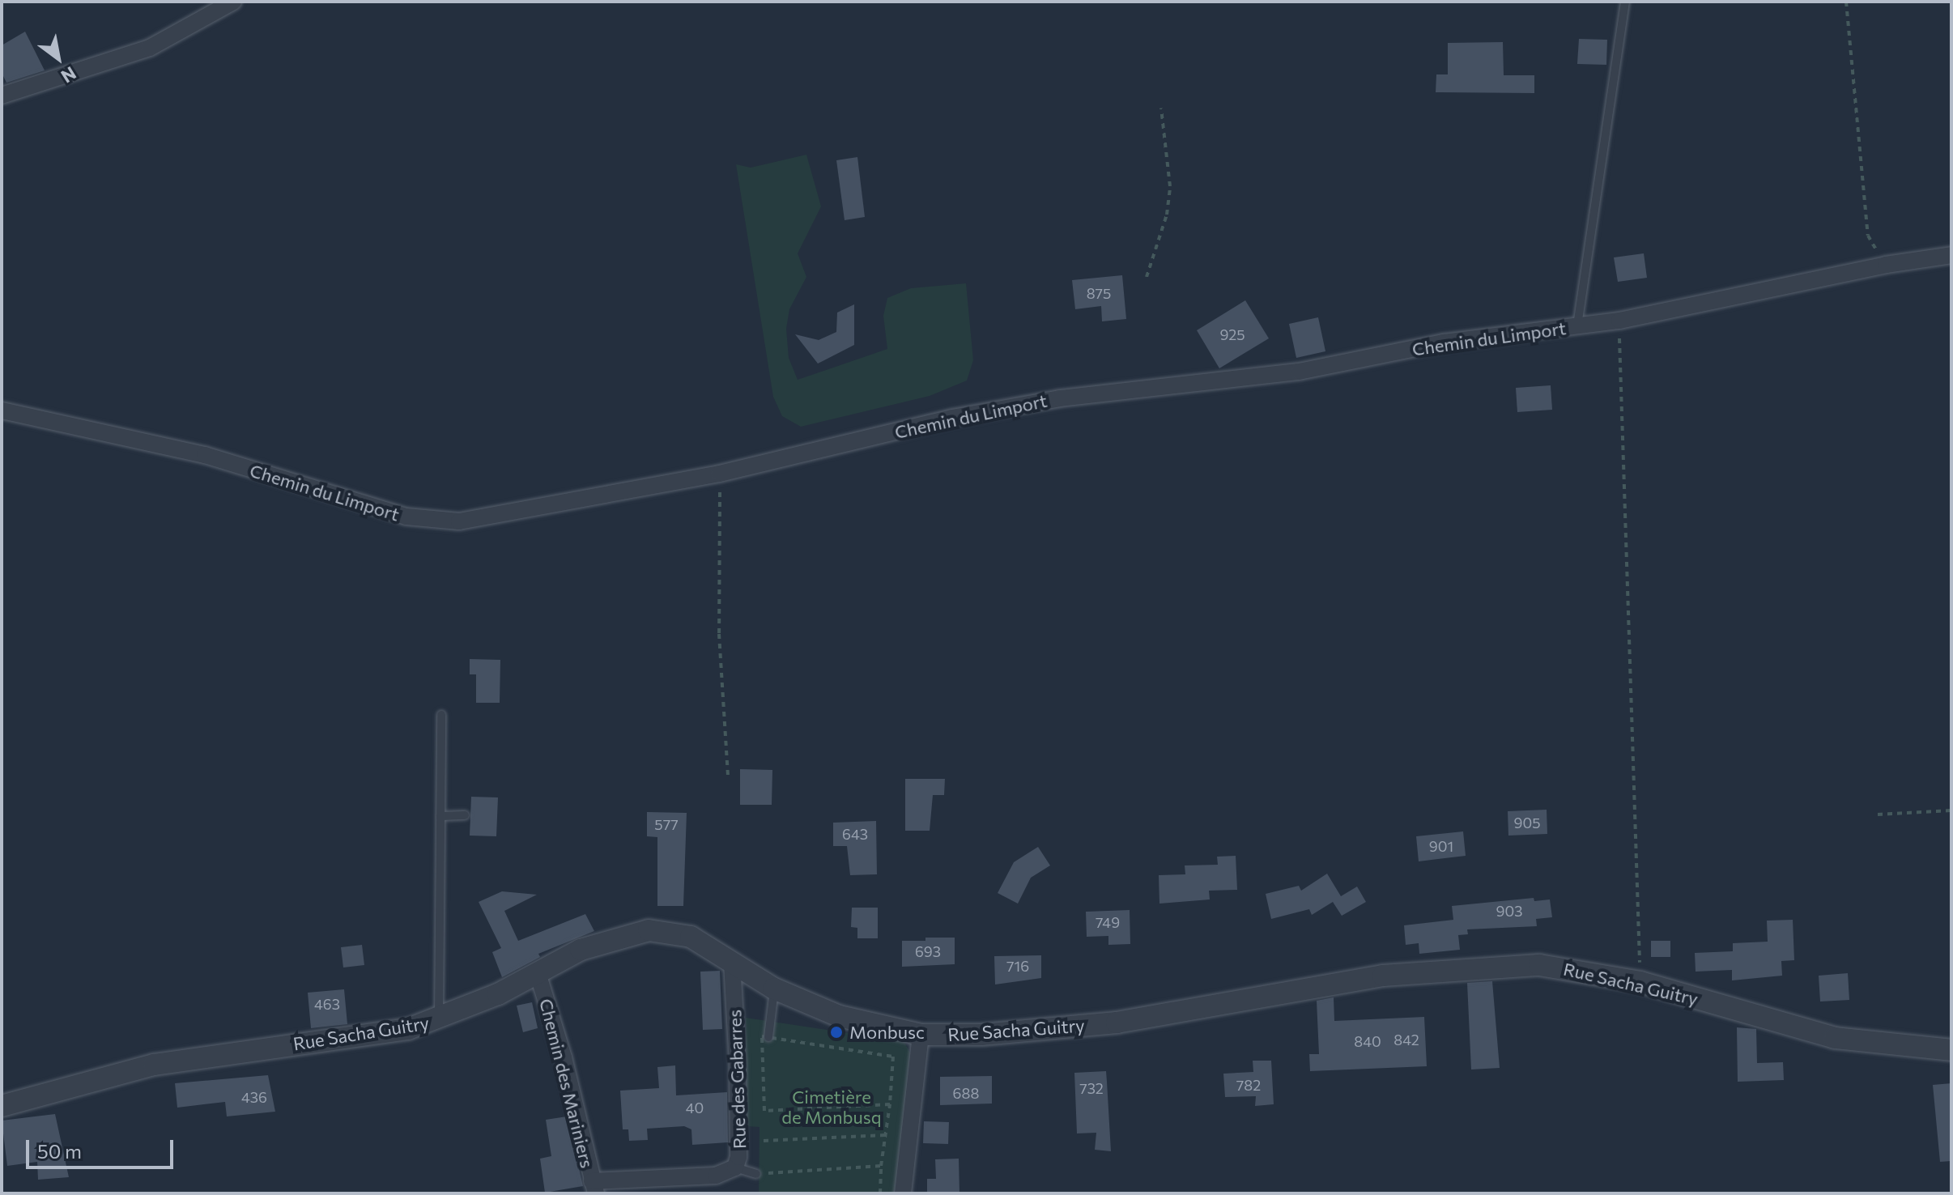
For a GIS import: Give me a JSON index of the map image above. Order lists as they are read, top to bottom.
{
  "streets": {
    "street": [
      "Chemin du Limport",
      "Rue Sacha Guitry",
      "Rue des Gabarres",
      "Chemin des Mariniers"
    ]
  },
  "crossings": [
    ["Rue Sacha Guitry", "Rue des Gabarres"],
    ["Rue Sacha Guitry", "Chemin des Mariniers"],
    ["Rue des Gabarres", "Chemin des Mariniers"]
  ],
  "parks": ["Cimetière de Monbusq"],
  "places": ["Monbusc"],
  "house_numbers": [
    "875",
    "925",
    "905",
    "577",
    "643",
    "901",
    "903",
    "749",
    "693",
    "716",
    "463",
    "842",
    "840",
    "782",
    "732",
    "688",
    "436",
    "40"
  ],
  "scale_bar": "50 m",
  "north": "bottom right"
}
